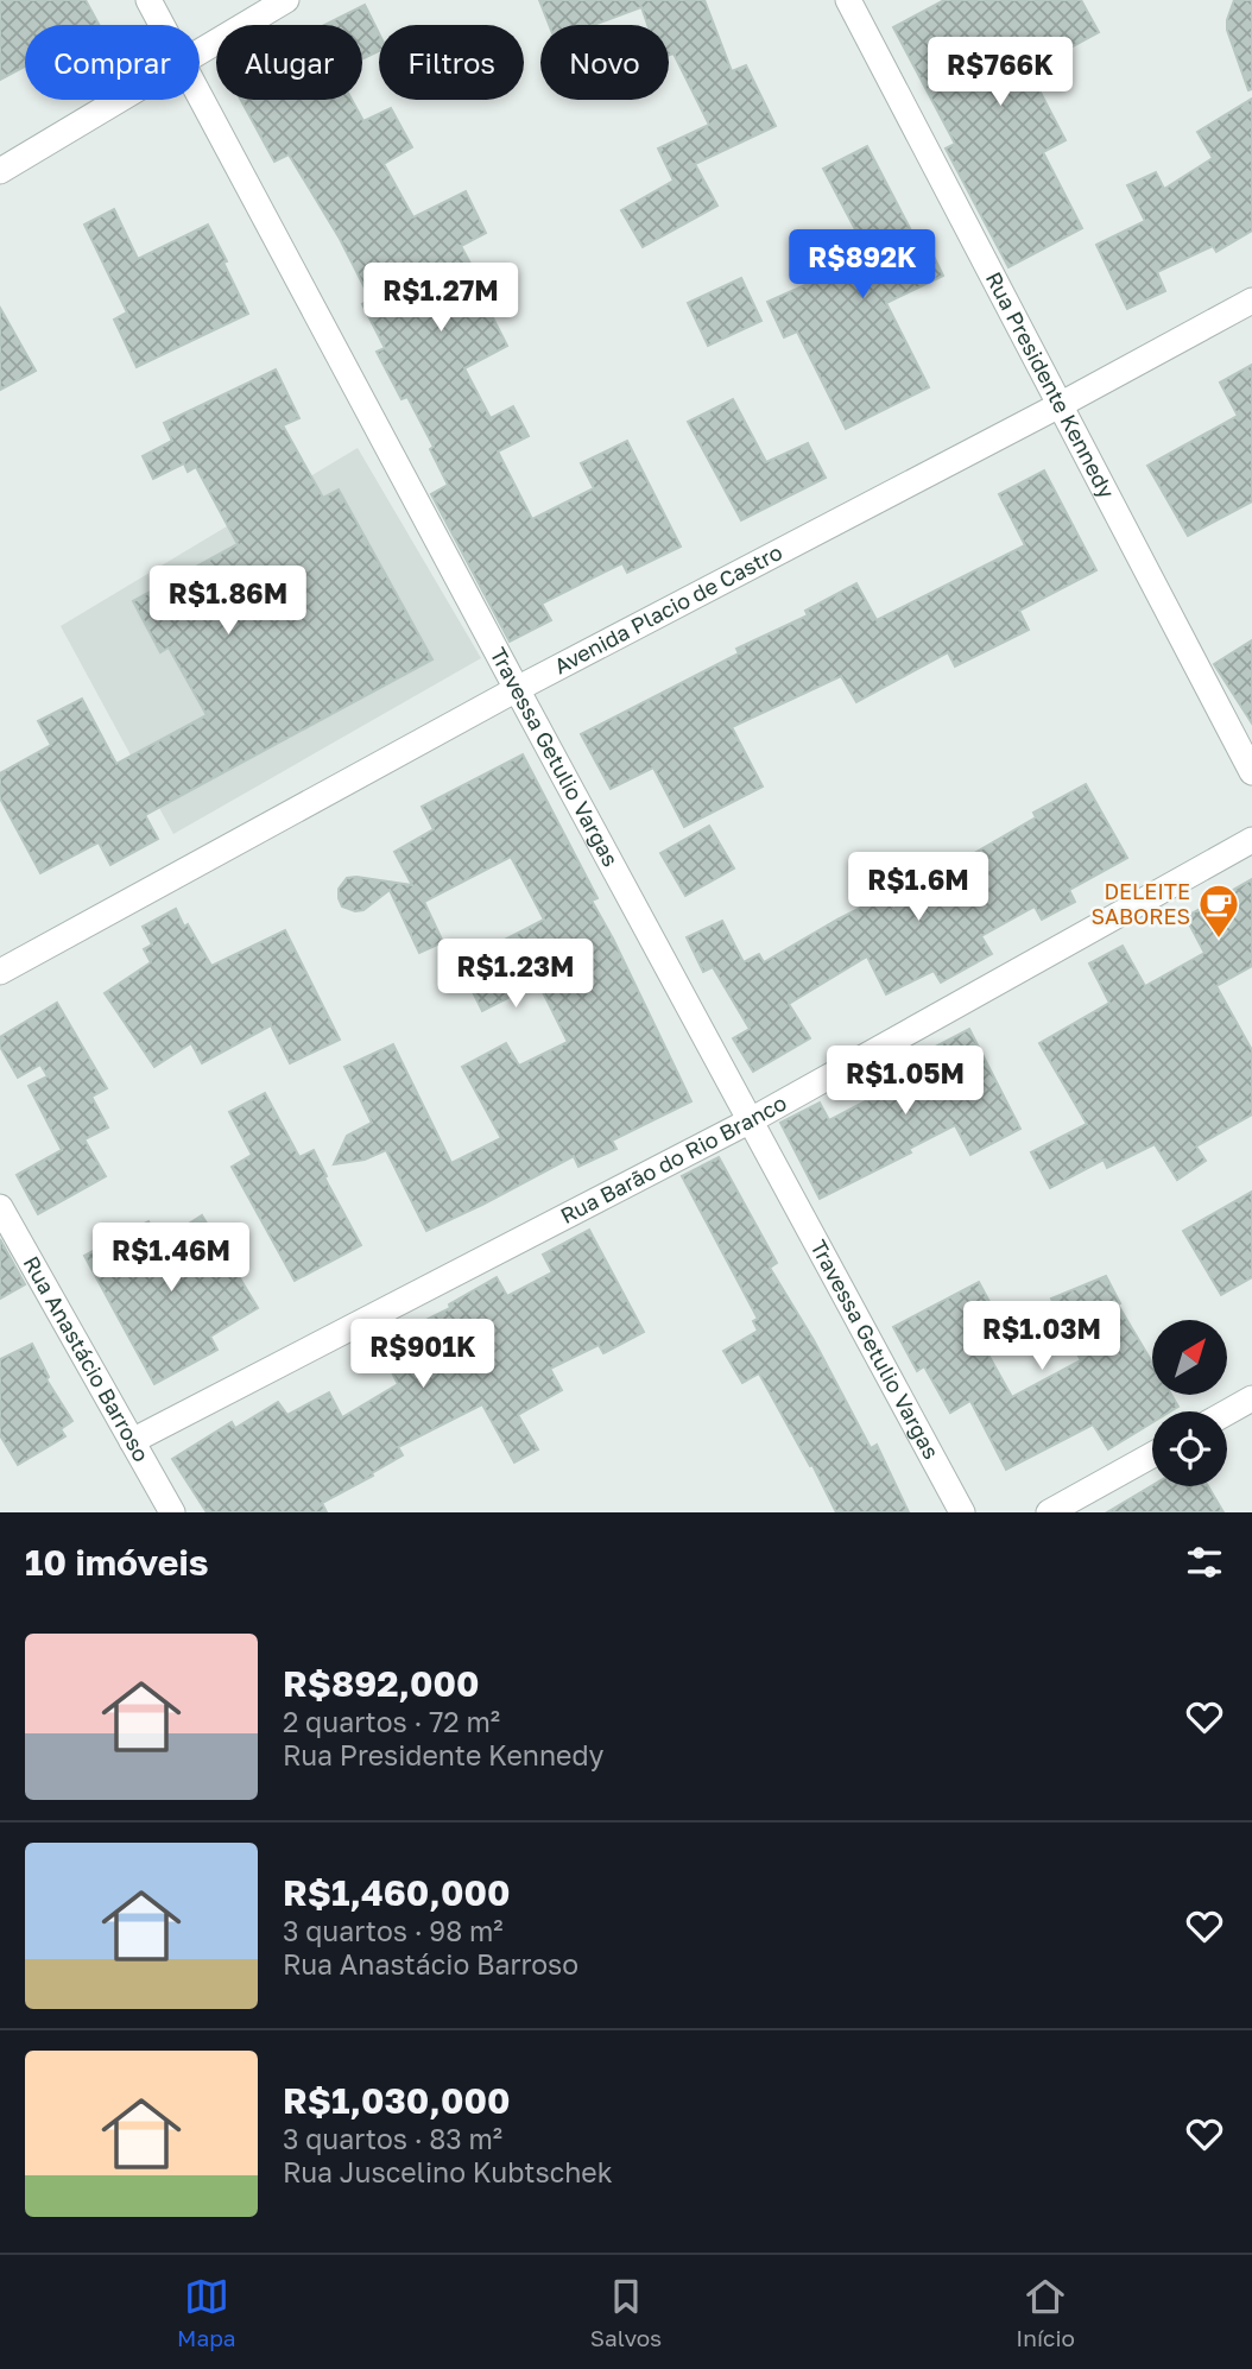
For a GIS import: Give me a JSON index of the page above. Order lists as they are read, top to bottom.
{
  "streets": {
    "street": [
      "Rua Presidente Kennedy",
      "Avenida Placio de Castro",
      "Travessa Getulio Vargas",
      "Rua Barão do Rio Branco",
      "Rua Anastácio Barroso"
    ]
  },
  "crossings": [
    ["Rua Presidente Kennedy", "Avenida Placio de Castro"],
    ["Avenida Placio de Castro", "Travessa Getulio Vargas"],
    ["Travessa Getulio Vargas", "Rua Barão do Rio Branco"],
    ["Rua Barão do Rio Branco", "Rua Anastácio Barroso"]
  ],
  "places": {
    "cafe": ["DELEITE SABORES"]
  },
  "north": "top right",
  "page": {
    "chip": [
      "Comprar",
      "Alugar",
      "Filtros",
      "Novo"
    ],
    "price": [
      "R$766K",
      "R$892K",
      "R$1.27M",
      "R$1.86M",
      "R$1.6M",
      "R$1.23M",
      "R$1.05M",
      "R$1.46M",
      "R$1.03M",
      "R$901K"
    ],
    "heading": "10 imóveis",
    "list": [
      {
        "name": "R$892,000",
        "note": "2 quartos · 72 m² · Rua Presidente Kennedy"
      },
      {
        "name": "R$1,460,000",
        "note": "3 quartos · 98 m² · Rua Anastácio Barroso"
      },
      {
        "name": "R$1,030,000",
        "note": "3 quartos · 83 m² · Rua Juscelino Kubtschek"
      }
    ],
    "tabs": ["Mapa", "Salvos", "Início"]
  }
}
